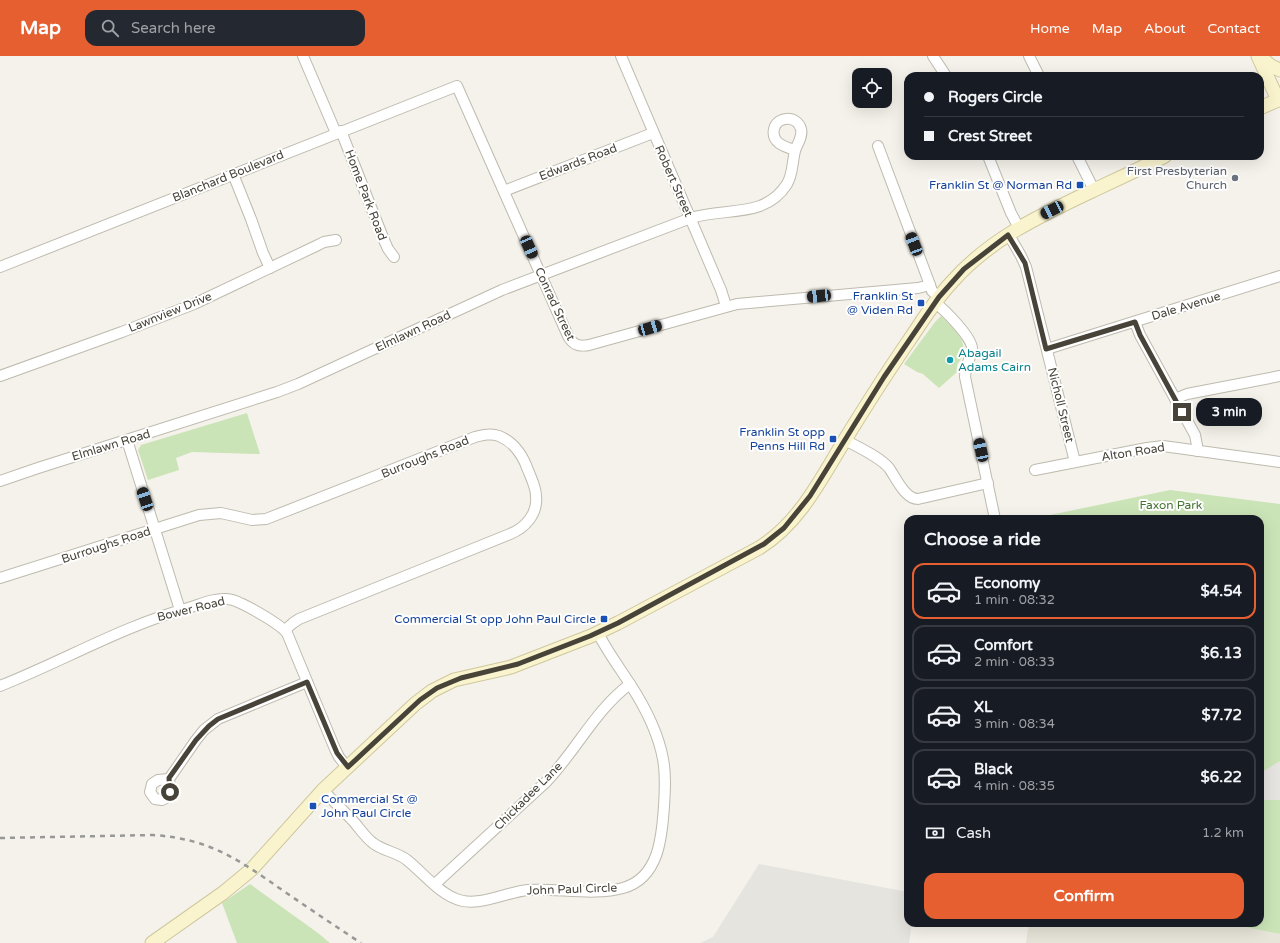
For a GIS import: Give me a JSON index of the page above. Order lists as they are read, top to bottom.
{
  "streets": {
    "street": [
      "Edwards Road",
      "Blanchard Boulevard",
      "Robert Street",
      "Home Park Road",
      "Conrad Street",
      "Dale Avenue",
      "Lawnview Drive",
      "Elmlawn Road",
      "Nicholl Street",
      "Alton Road",
      "Burroughs Road",
      "Bower Road",
      "Chickadee Lane",
      "John Paul Circle"
    ]
  },
  "crossings": [
    ["Edwards Road", "Robert Street"],
    ["Edwards Road", "Conrad Street"],
    ["Blanchard Boulevard", "Home Park Road"],
    ["Blanchard Boulevard", "Conrad Street"],
    ["Robert Street", "Conrad Street"],
    ["Robert Street", "Elmlawn Road"],
    ["Conrad Street", "Elmlawn Road"],
    ["Dale Avenue", "Nicholl Street"],
    ["Nicholl Street", "Alton Road"],
    ["Burroughs Road", "Bower Road"],
    ["Chickadee Lane", "John Paul Circle"]
  ],
  "parks": ["Faxon Park"],
  "places": {
    "other": ["First Presbyterian Church", "Abagail Adams Cairn"],
    "transit": [
      "Franklin St @ Norman Rd",
      "Franklin St @ Viden Rd",
      "Franklin St opp Penns Hill Rd",
      "Commercial St opp John Paul Circle",
      "Commercial St @ John Paul Circle"
    ]
  },
  "page": {
    "header": "Map",
    "search": "Search here",
    "nav": [
      "Home",
      "Map",
      "About",
      "Contact"
    ],
    "banner": ["Rogers Circle", "Crest Street"],
    "bubble": "3 min",
    "heading": "Choose a ride",
    "list": [
      {
        "name": "Economy",
        "note": "1 min · 08:32",
        "value": "$4.54"
      },
      {
        "name": "Comfort",
        "note": "2 min · 08:33",
        "value": "$6.13"
      },
      {
        "name": "XL",
        "note": "3 min · 08:34",
        "value": "$7.72"
      },
      {
        "name": "Black",
        "note": "4 min · 08:35",
        "value": "$6.22"
      }
    ],
    "pay": ["Cash", "1.2 km"],
    "buttons": "Confirm"
  }
}
